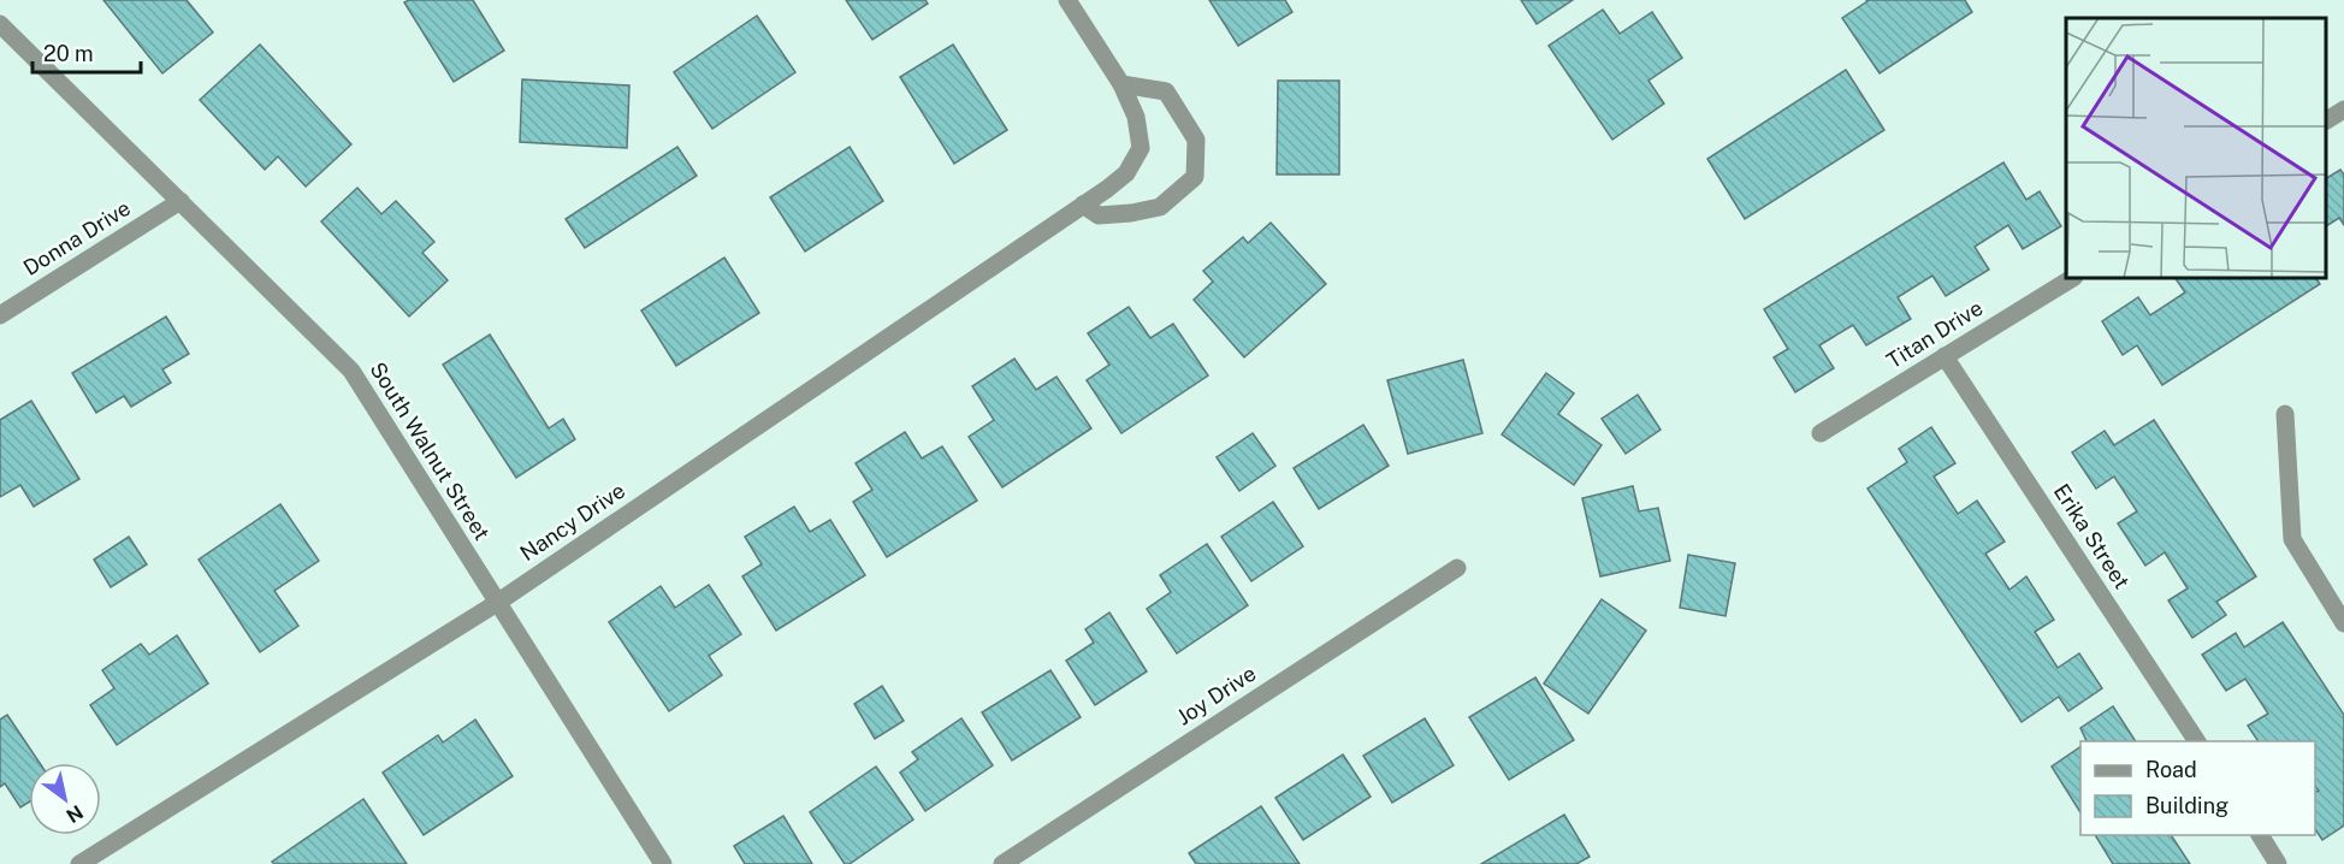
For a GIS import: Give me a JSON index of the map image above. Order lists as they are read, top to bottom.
{
  "streets": {
    "street": [
      "Donna Drive",
      "Titan Drive",
      "South Walnut Street",
      "Nancy Drive",
      "Erika Street",
      "Joy Drive"
    ]
  },
  "crossings": [
    ["Donna Drive", "South Walnut Street"],
    ["Titan Drive", "Erika Street"],
    ["South Walnut Street", "Nancy Drive"]
  ],
  "legend": ["Road", "Building"],
  "scale_bar": "20 m",
  "north": "bottom right"
}
